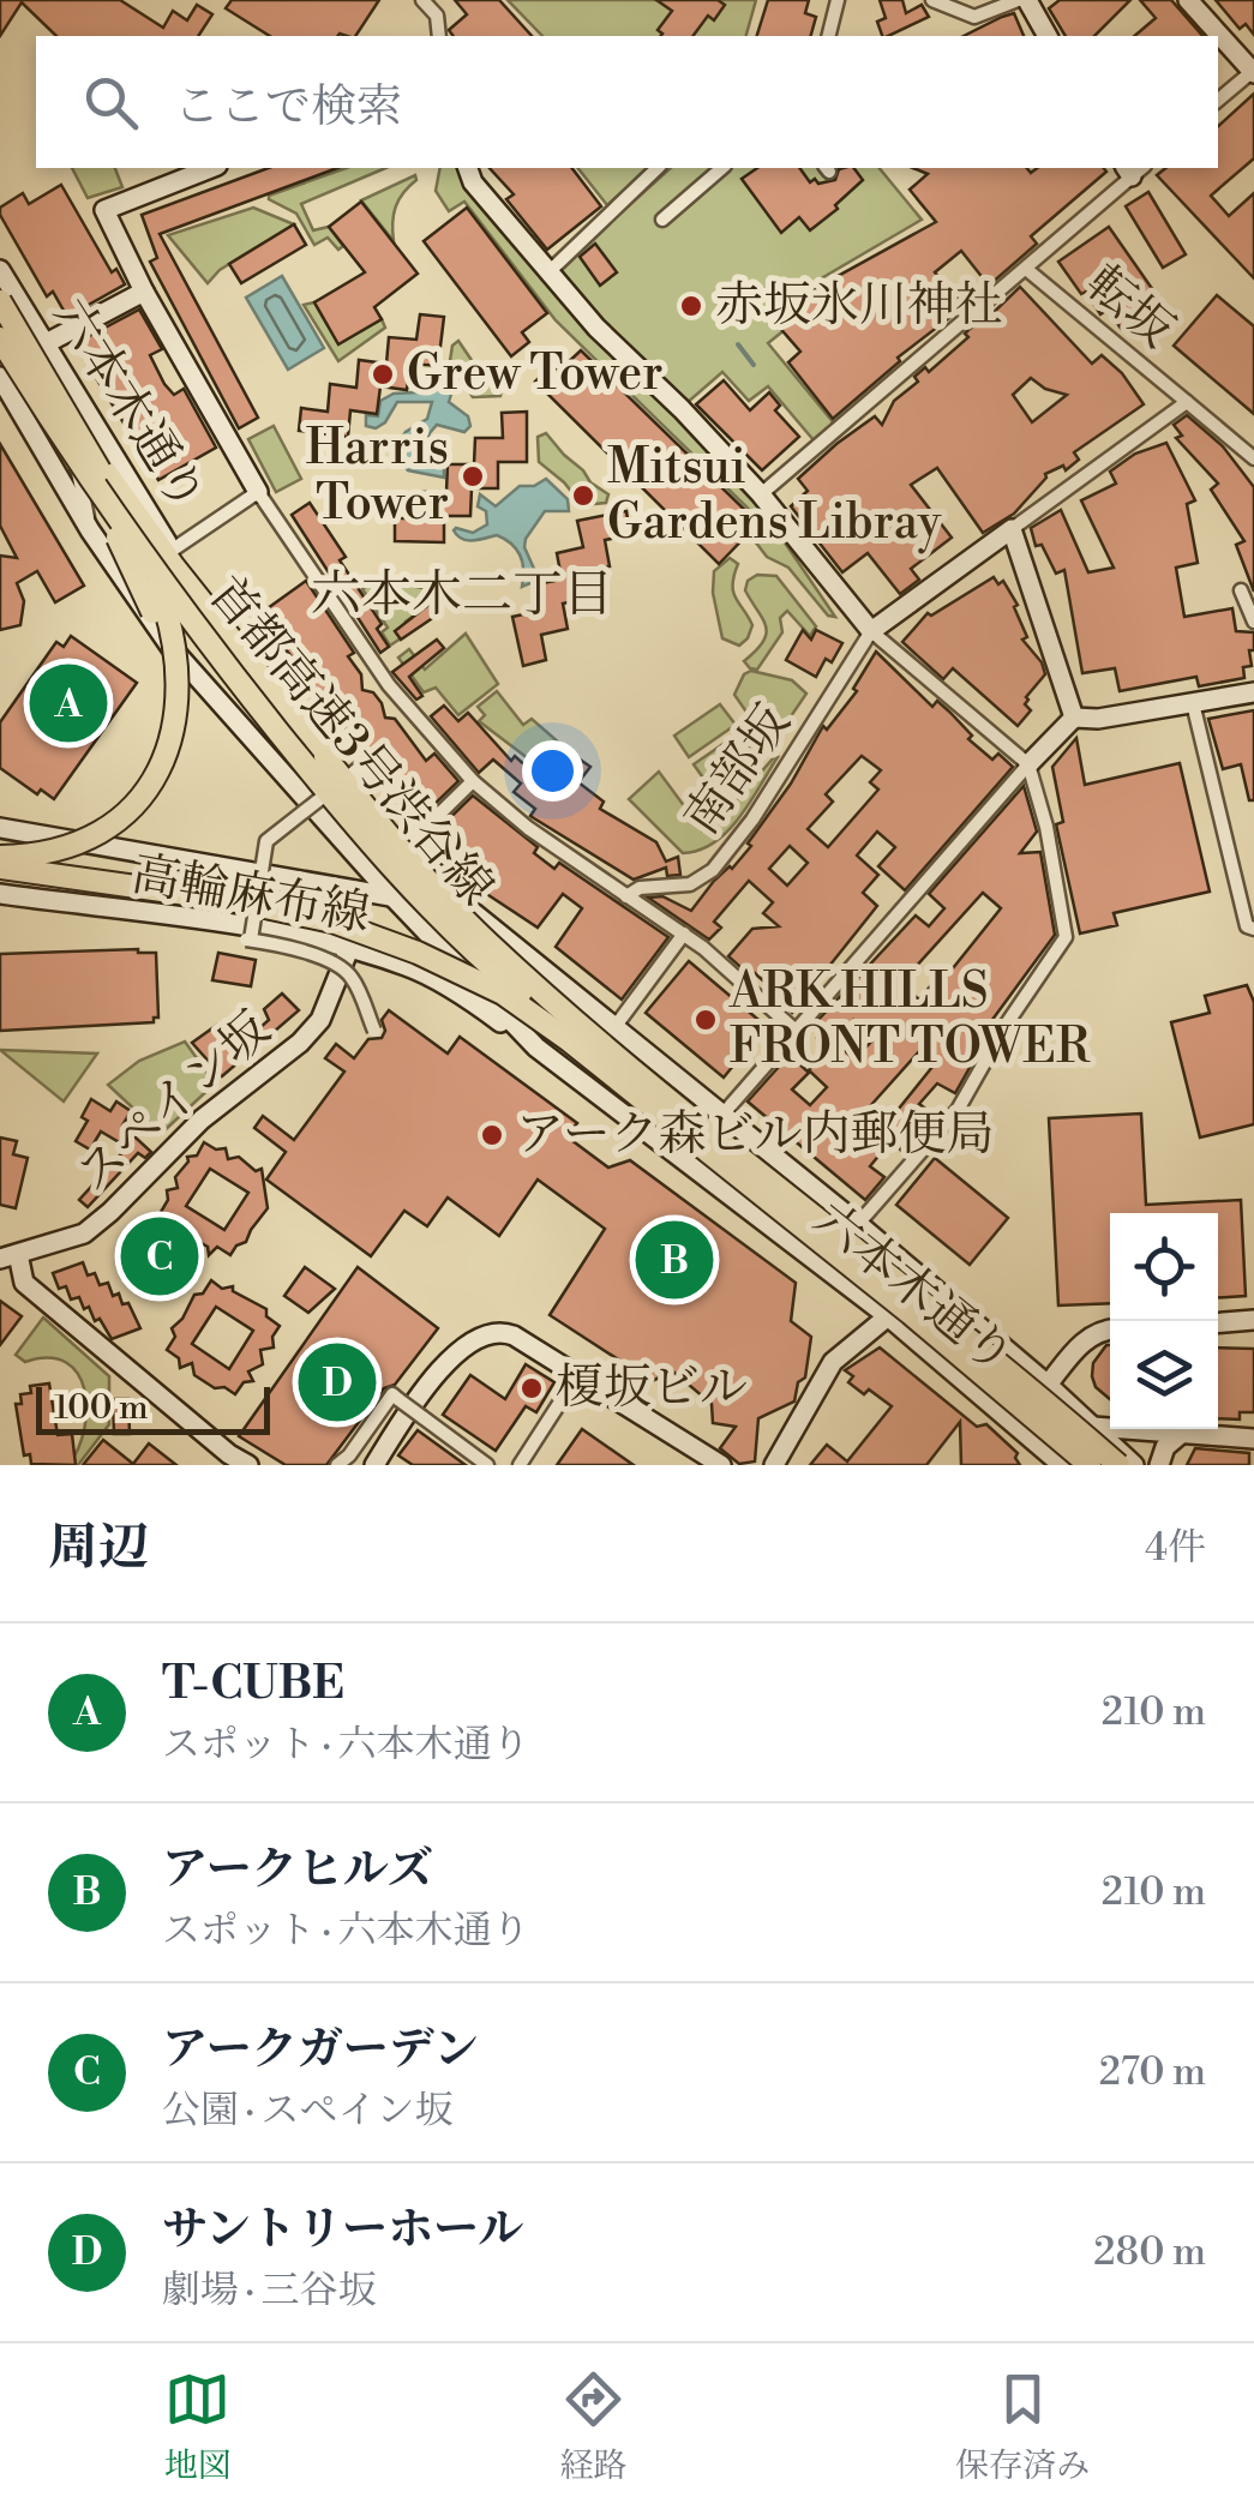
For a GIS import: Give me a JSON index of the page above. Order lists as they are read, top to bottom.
{
  "streets": {
    "highway": ["首都高速3号渋谷線"],
    "main road": ["六本木通り", "高輪麻布線", "スペイン坂"],
    "street": ["転坂", "南部坂"]
  },
  "crossings": [
    ["六本木通り", "高輪麻布線"],
    ["高輪麻布線", "スペイン坂"]
  ],
  "districts": ["六本木二丁目"],
  "places": [
    "赤坂氷川神社",
    "Grew Tower",
    "Harris Tower",
    "Mitsui Gardens Libray",
    "ARK HILLS FRONT TOWER",
    "アーク森ビル内郵便局",
    "榎坂ビル"
  ],
  "scale_bar": "100 m",
  "page": {
    "search": "ここで検索",
    "pins": [
      "A",
      "C",
      "B",
      "D"
    ],
    "scale": "100 m",
    "heading": ["周辺", "4件"],
    "list": [
      {
        "mark": "A",
        "name": "T-CUBE",
        "note": "スポット · 六本木通り",
        "value": "210 m"
      },
      {
        "mark": "B",
        "name": "アークヒルズ",
        "note": "スポット · 六本木通り",
        "value": "210 m"
      },
      {
        "mark": "C",
        "name": "アークガーデン",
        "note": "公園 · スペイン坂",
        "value": "270 m"
      },
      {
        "mark": "D",
        "name": "サントリーホール",
        "note": "劇場 · 三谷坂",
        "value": "280 m"
      }
    ],
    "nav": ["地図", "経路", "保存済み"]
  }
}
